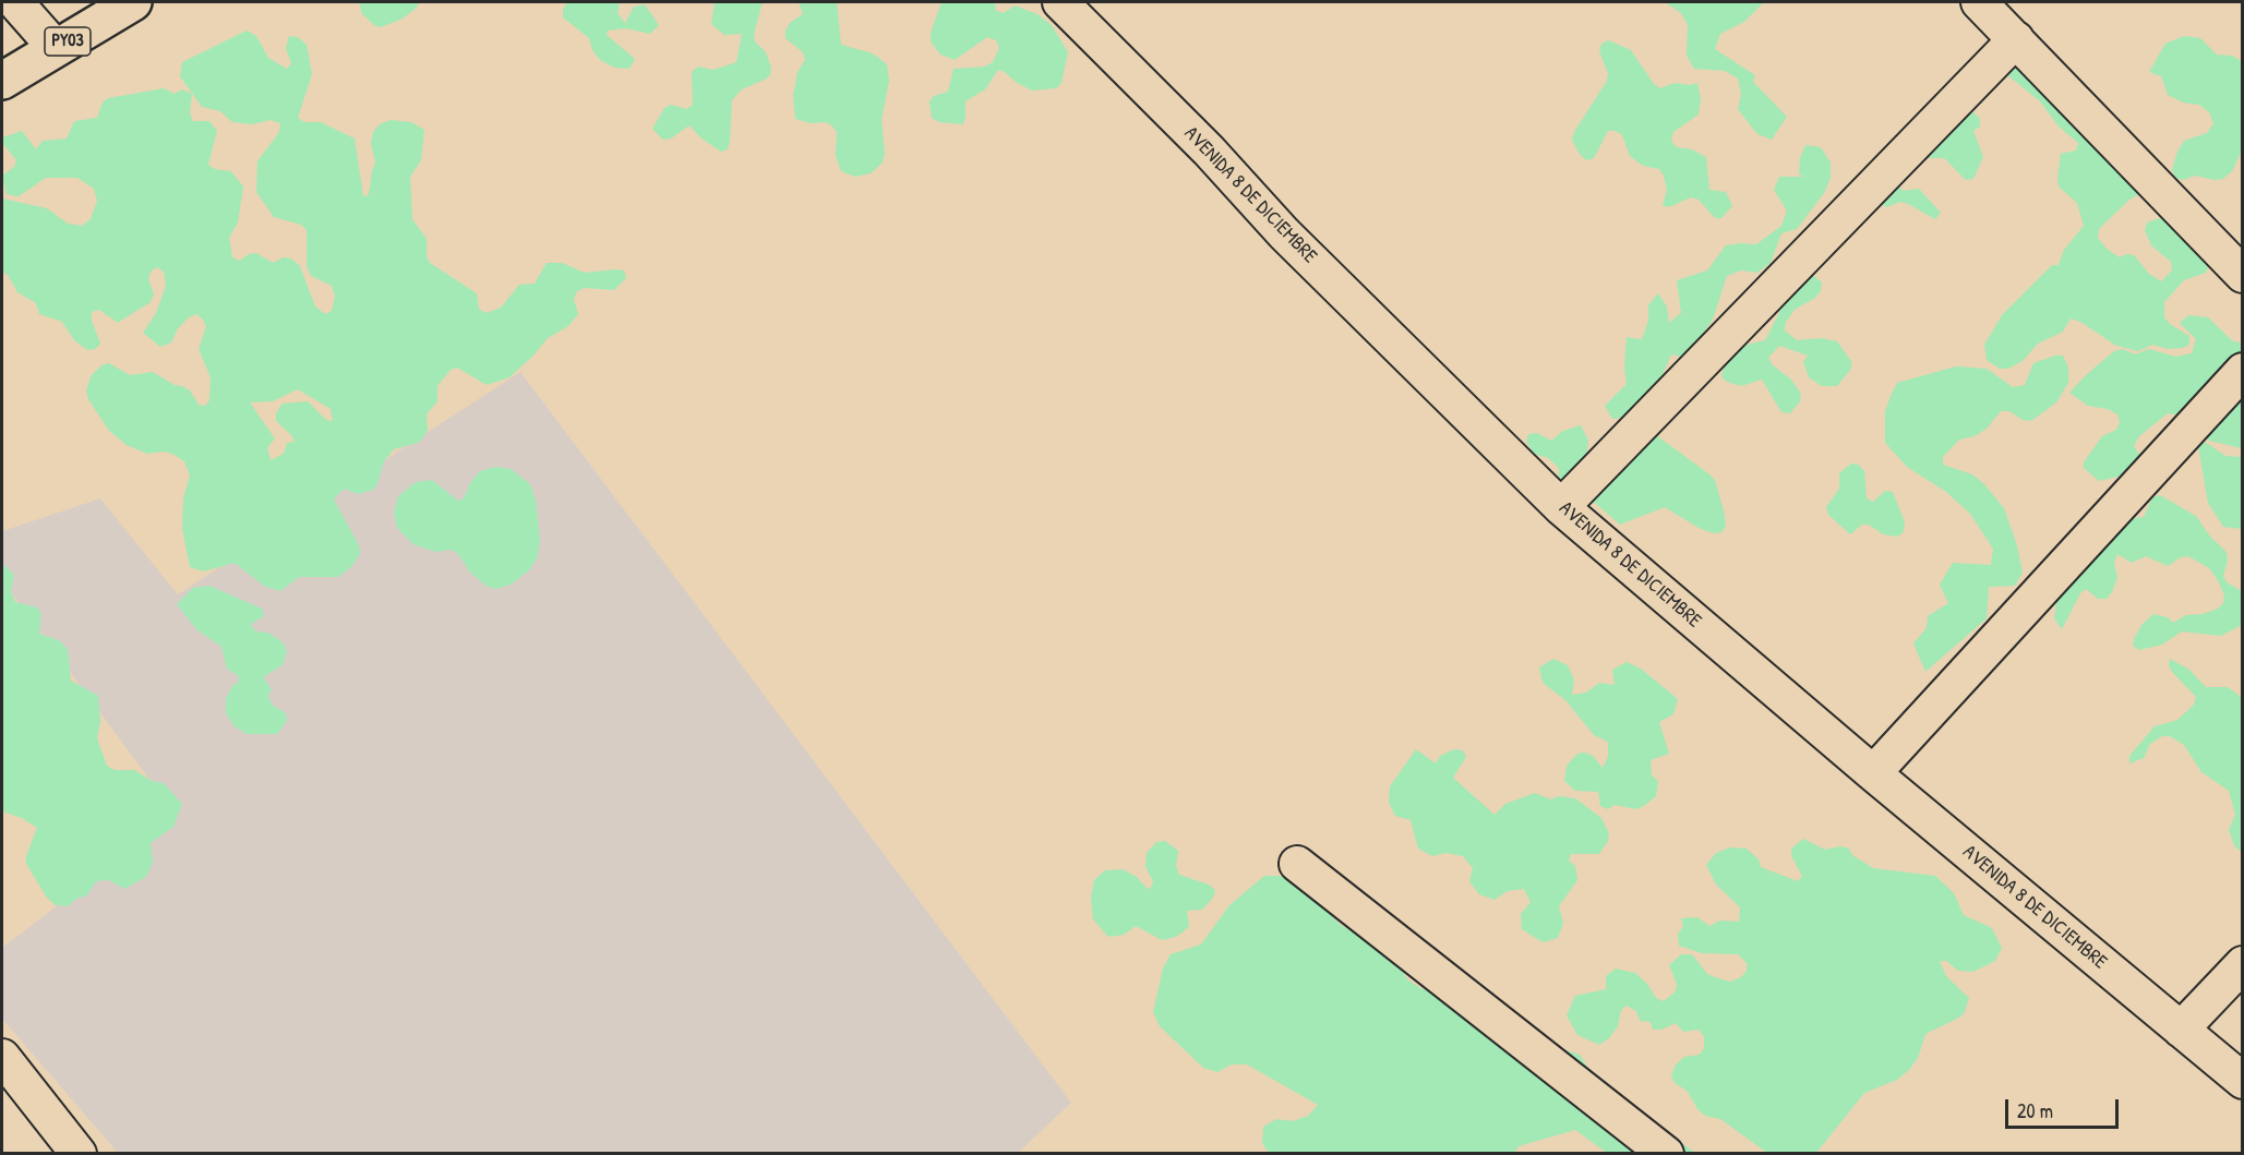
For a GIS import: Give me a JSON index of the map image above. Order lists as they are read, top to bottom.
{
  "streets": {
    "highway": ["PY03"],
    "street": ["AVENIDA 8 DE DICIEMBRE"]
  },
  "scale_bar": "20 m"
}
